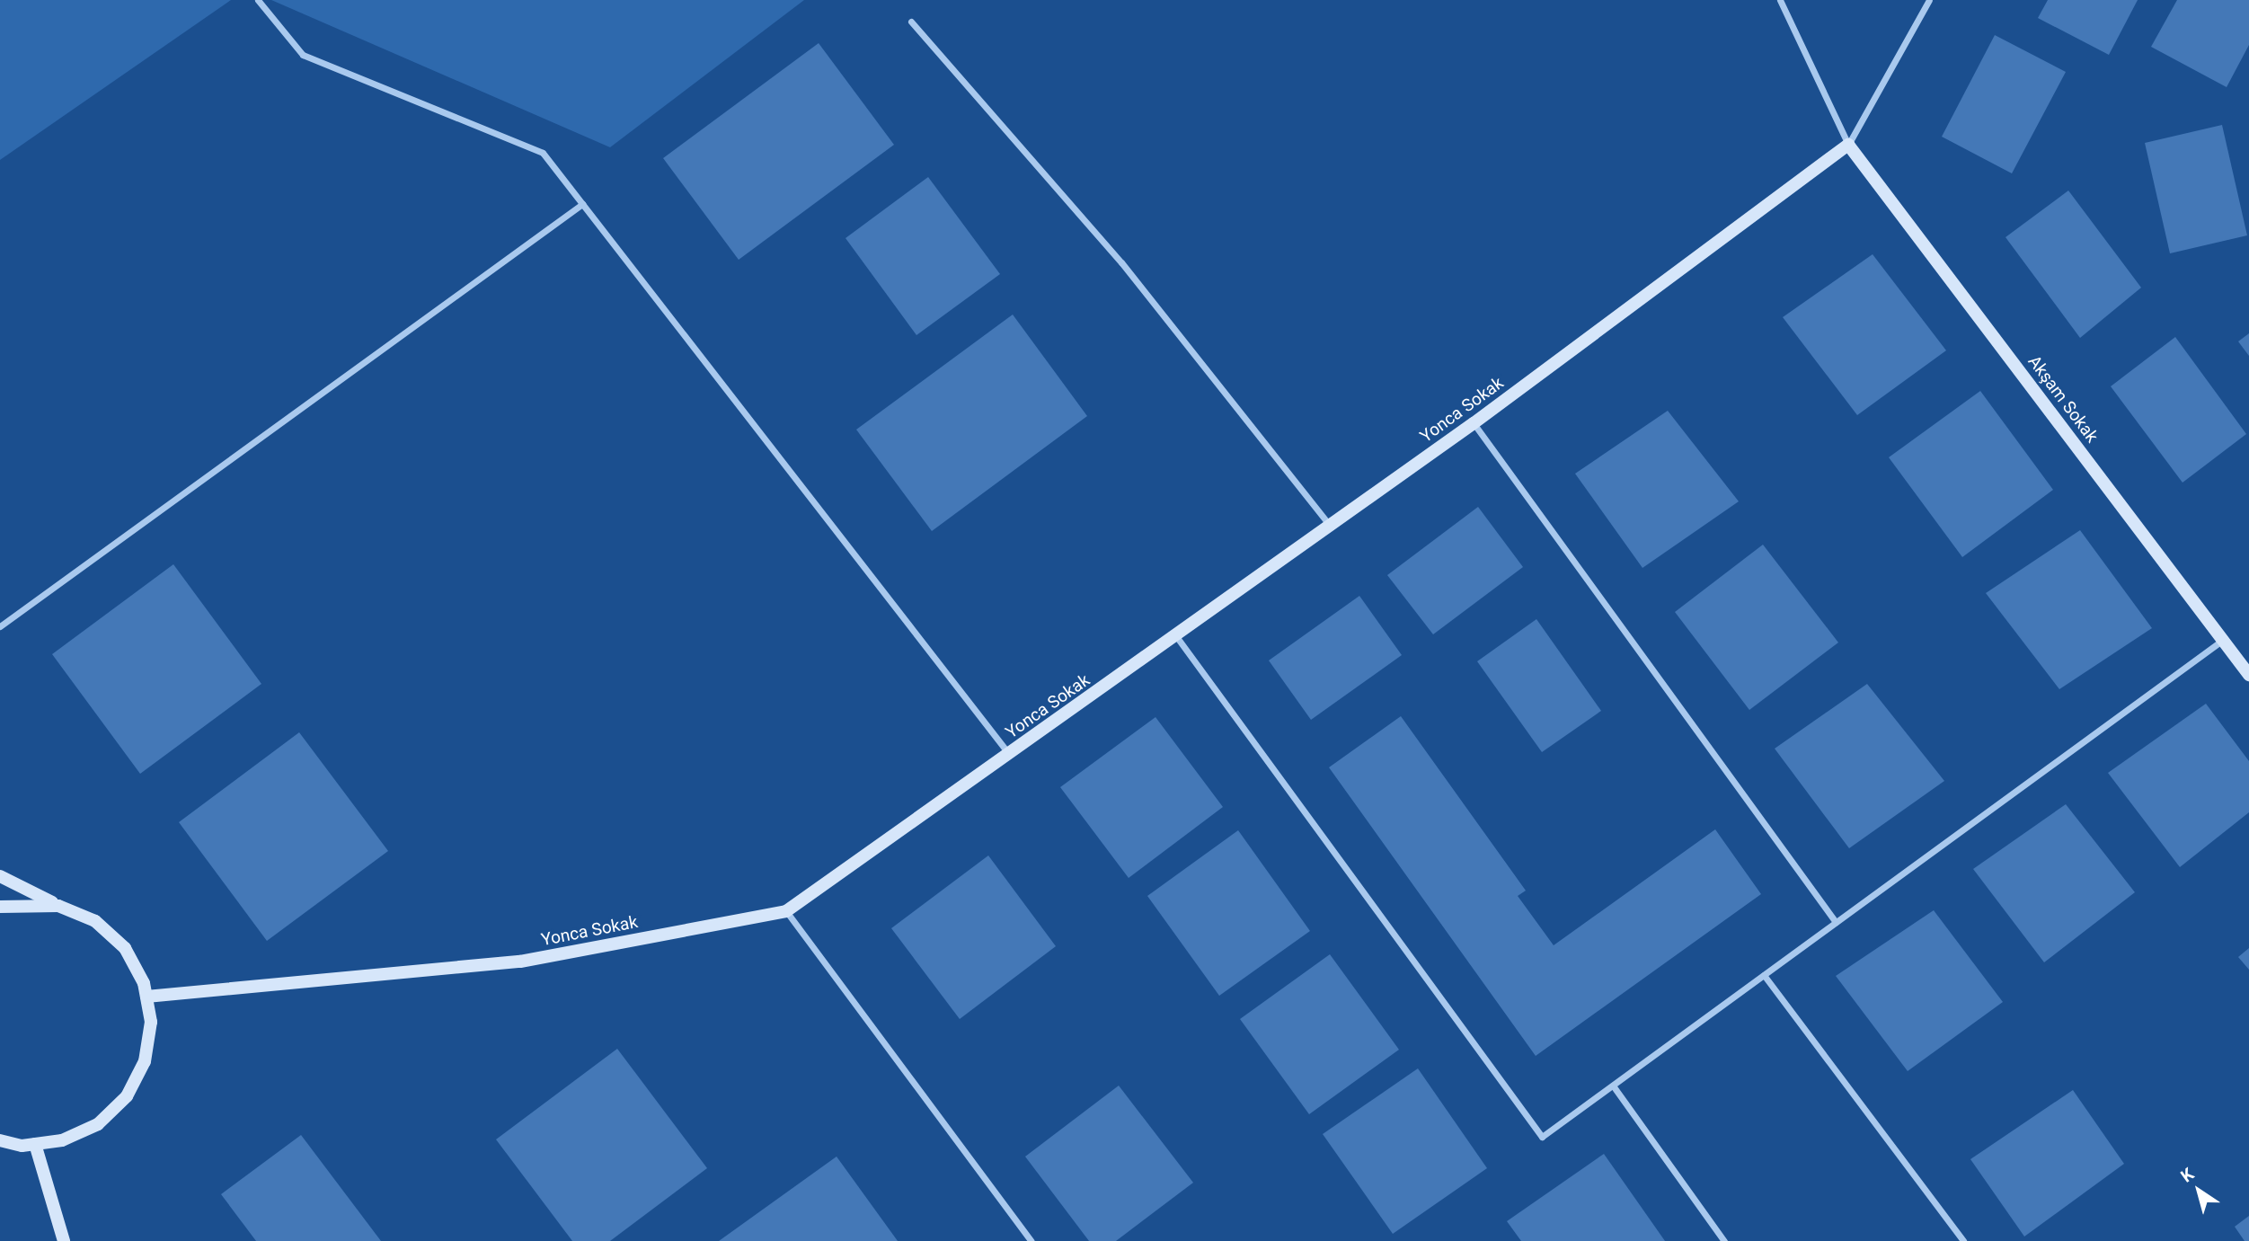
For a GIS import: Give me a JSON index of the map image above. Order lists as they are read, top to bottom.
{
  "streets": {
    "street": ["Akşam Sokak", "Yonca Sokak"]
  },
  "crossings": [
    ["Akşam Sokak", "Yonca Sokak"]
  ],
  "north": "top left"
}
